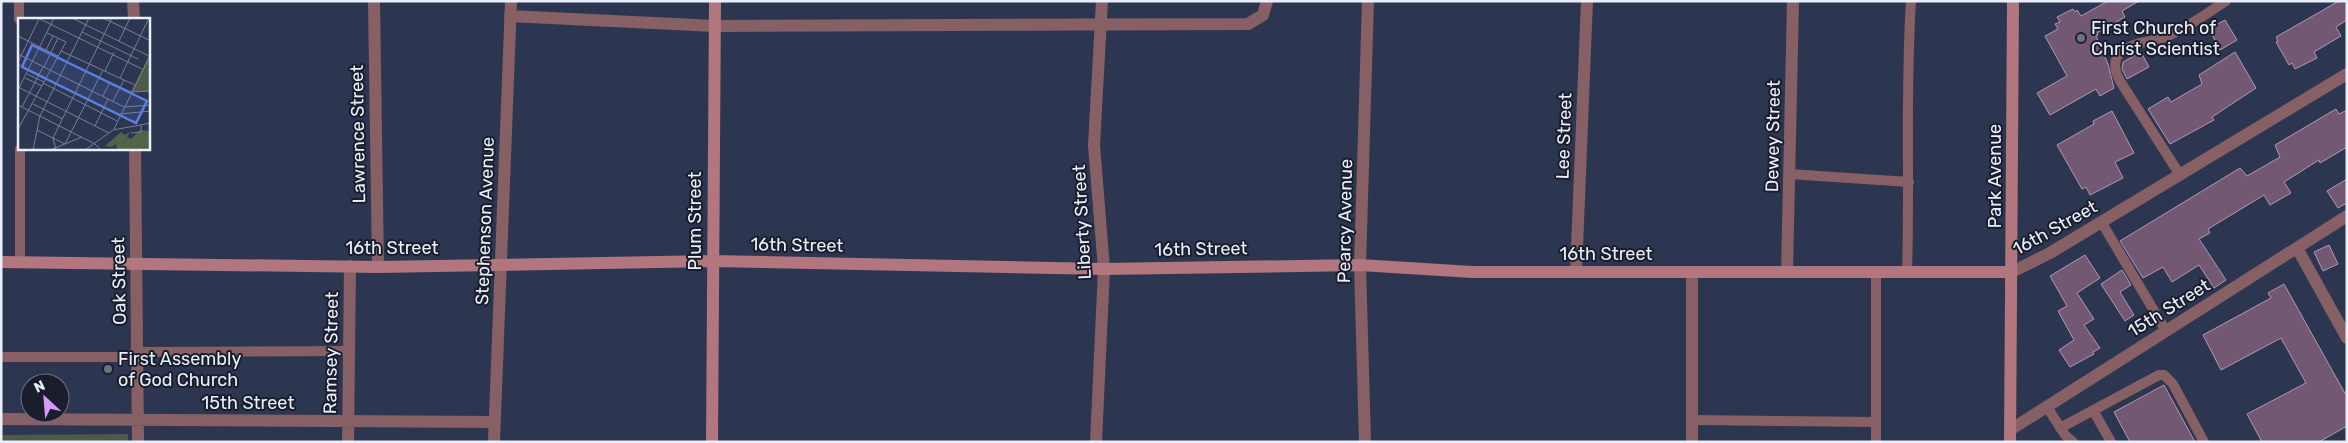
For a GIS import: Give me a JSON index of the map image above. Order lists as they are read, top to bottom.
{
  "streets": {
    "street": [
      "Lawrence Street",
      "Lee Street",
      "Dewey Street",
      "Park Avenue",
      "Stephenson Avenue",
      "Plum Street",
      "Pearcy Avenue",
      "Liberty Street",
      "16th Street",
      "Oak Street",
      "15th Street",
      "Ramsey Street"
    ]
  },
  "crossings": [
    ["Lawrence Street", "16th Street"],
    ["Lee Street", "16th Street"],
    ["Dewey Street", "16th Street"],
    ["Park Avenue", "16th Street"],
    ["Park Avenue", "15th Street"],
    ["Stephenson Avenue", "16th Street"],
    ["Stephenson Avenue", "15th Street"],
    ["Plum Street", "16th Street"],
    ["Pearcy Avenue", "16th Street"],
    ["Liberty Street", "16th Street"],
    ["16th Street", "Oak Street"],
    ["16th Street", "Ramsey Street"],
    ["Oak Street", "15th Street"],
    ["15th Street", "Ramsey Street"]
  ],
  "places": ["First Church of Christ Scientist", "First Assembly of God Church"],
  "north": "top left"
}
